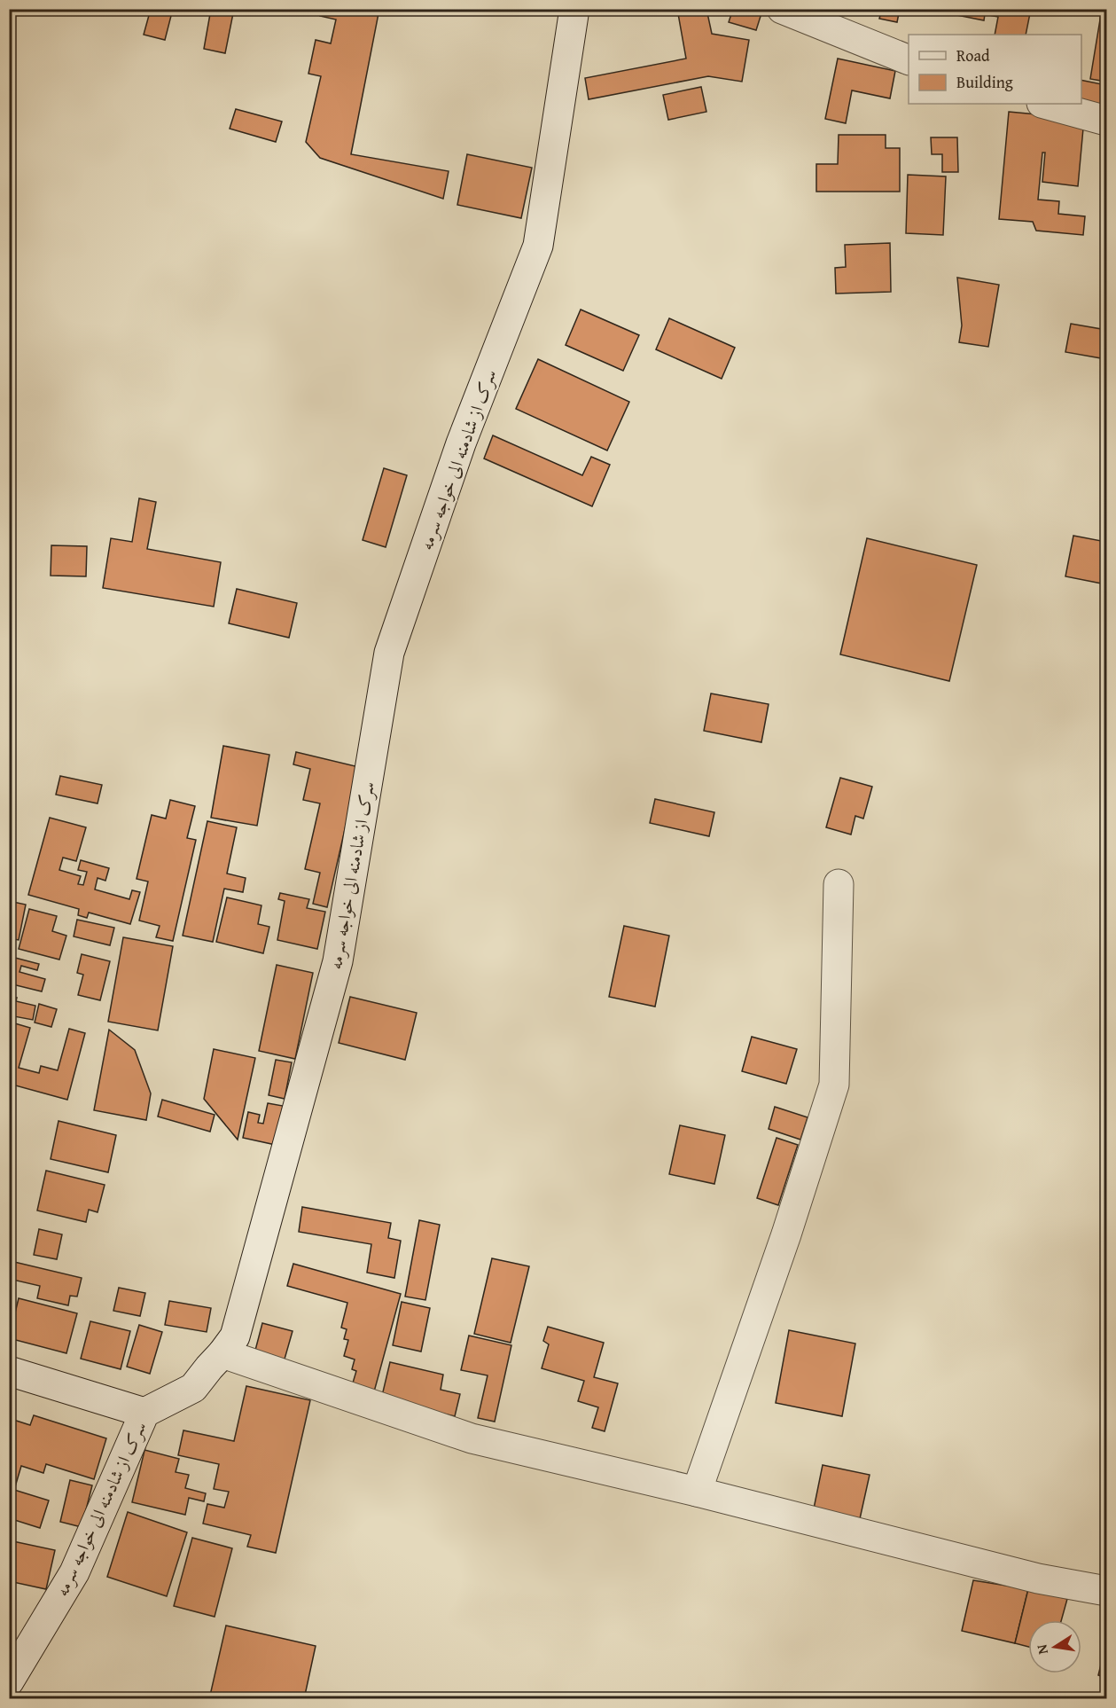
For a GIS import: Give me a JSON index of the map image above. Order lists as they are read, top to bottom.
{
  "streets": {
    "street": ["سرک از شادمنه الی خواجه سرمه"]
  },
  "legend": ["Road", "Building"],
  "north": "left"
}
